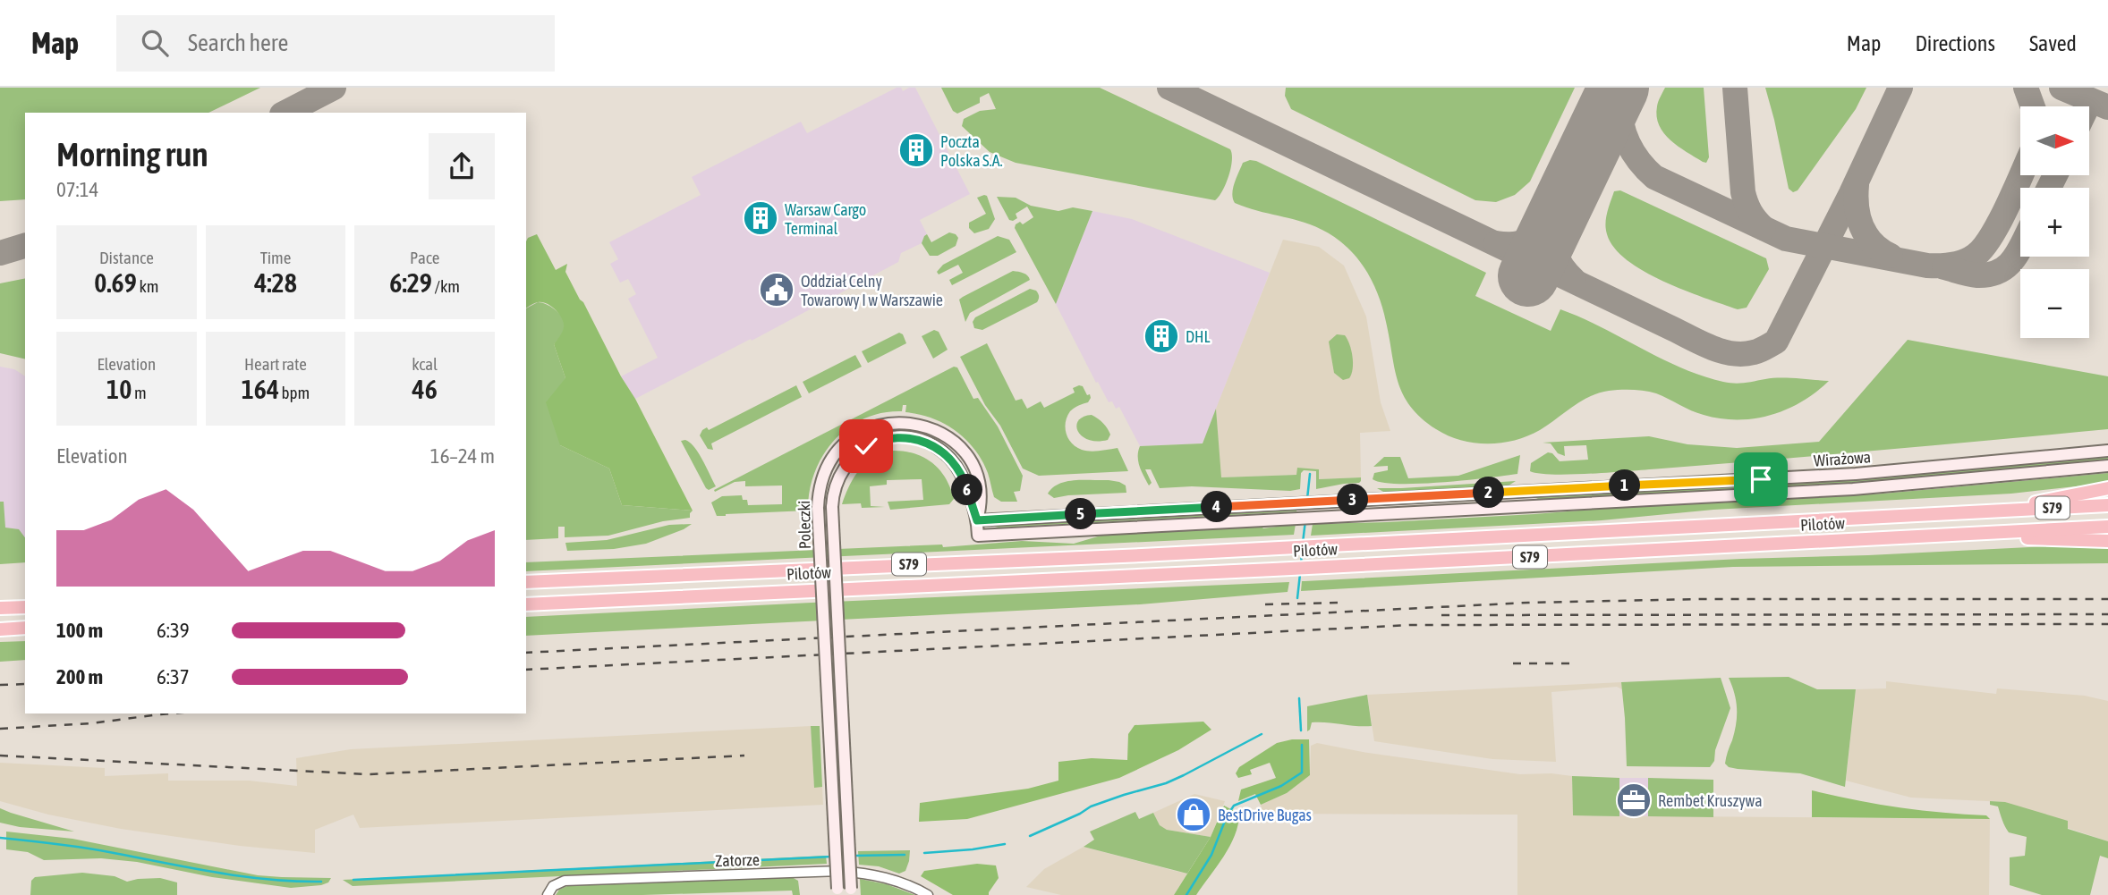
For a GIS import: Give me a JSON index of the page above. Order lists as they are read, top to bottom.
{
  "streets": {
    "highway": ["S79", "Pilotów"],
    "main road": ["Wirażowa", "Poleczki"],
    "street": ["Zatorze"]
  },
  "crossings": [
    ["Wirażowa", "Poleczki"]
  ],
  "places": {
    "building": ["Poczta Polska S.A.", "Warsaw Cargo Terminal", "DHL"],
    "public building": ["Oddział Celny Towarowy I w Warszawie"],
    "office": ["Rembet Kruszywa"],
    "shop": ["BestDrive Bugas"]
  },
  "north": "right",
  "page": {
    "header": "Map",
    "search": "Search here",
    "nav": ["Map", "Directions", "Saved"],
    "map_buttons": ["+", "−"],
    "heading": ["Morning run", "07:14"],
    "stats": [
      ["Distance", "0.69 km"],
      ["Time", "4:28"],
      ["Pace", "6:29 /km"],
      ["Elevation", "10 m"],
      ["Heart rate", "164 bpm"],
      ["kcal", "46"]
    ],
    "chart": ["Elevation", "16–24 m"],
    "pins": [
      "1",
      "6",
      "2",
      "3",
      "4",
      "5"
    ],
    "list": [
      {
        "name": "100 m",
        "note": "6:39"
      },
      {
        "name": "200 m",
        "note": "6:37"
      }
    ]
  }
}
